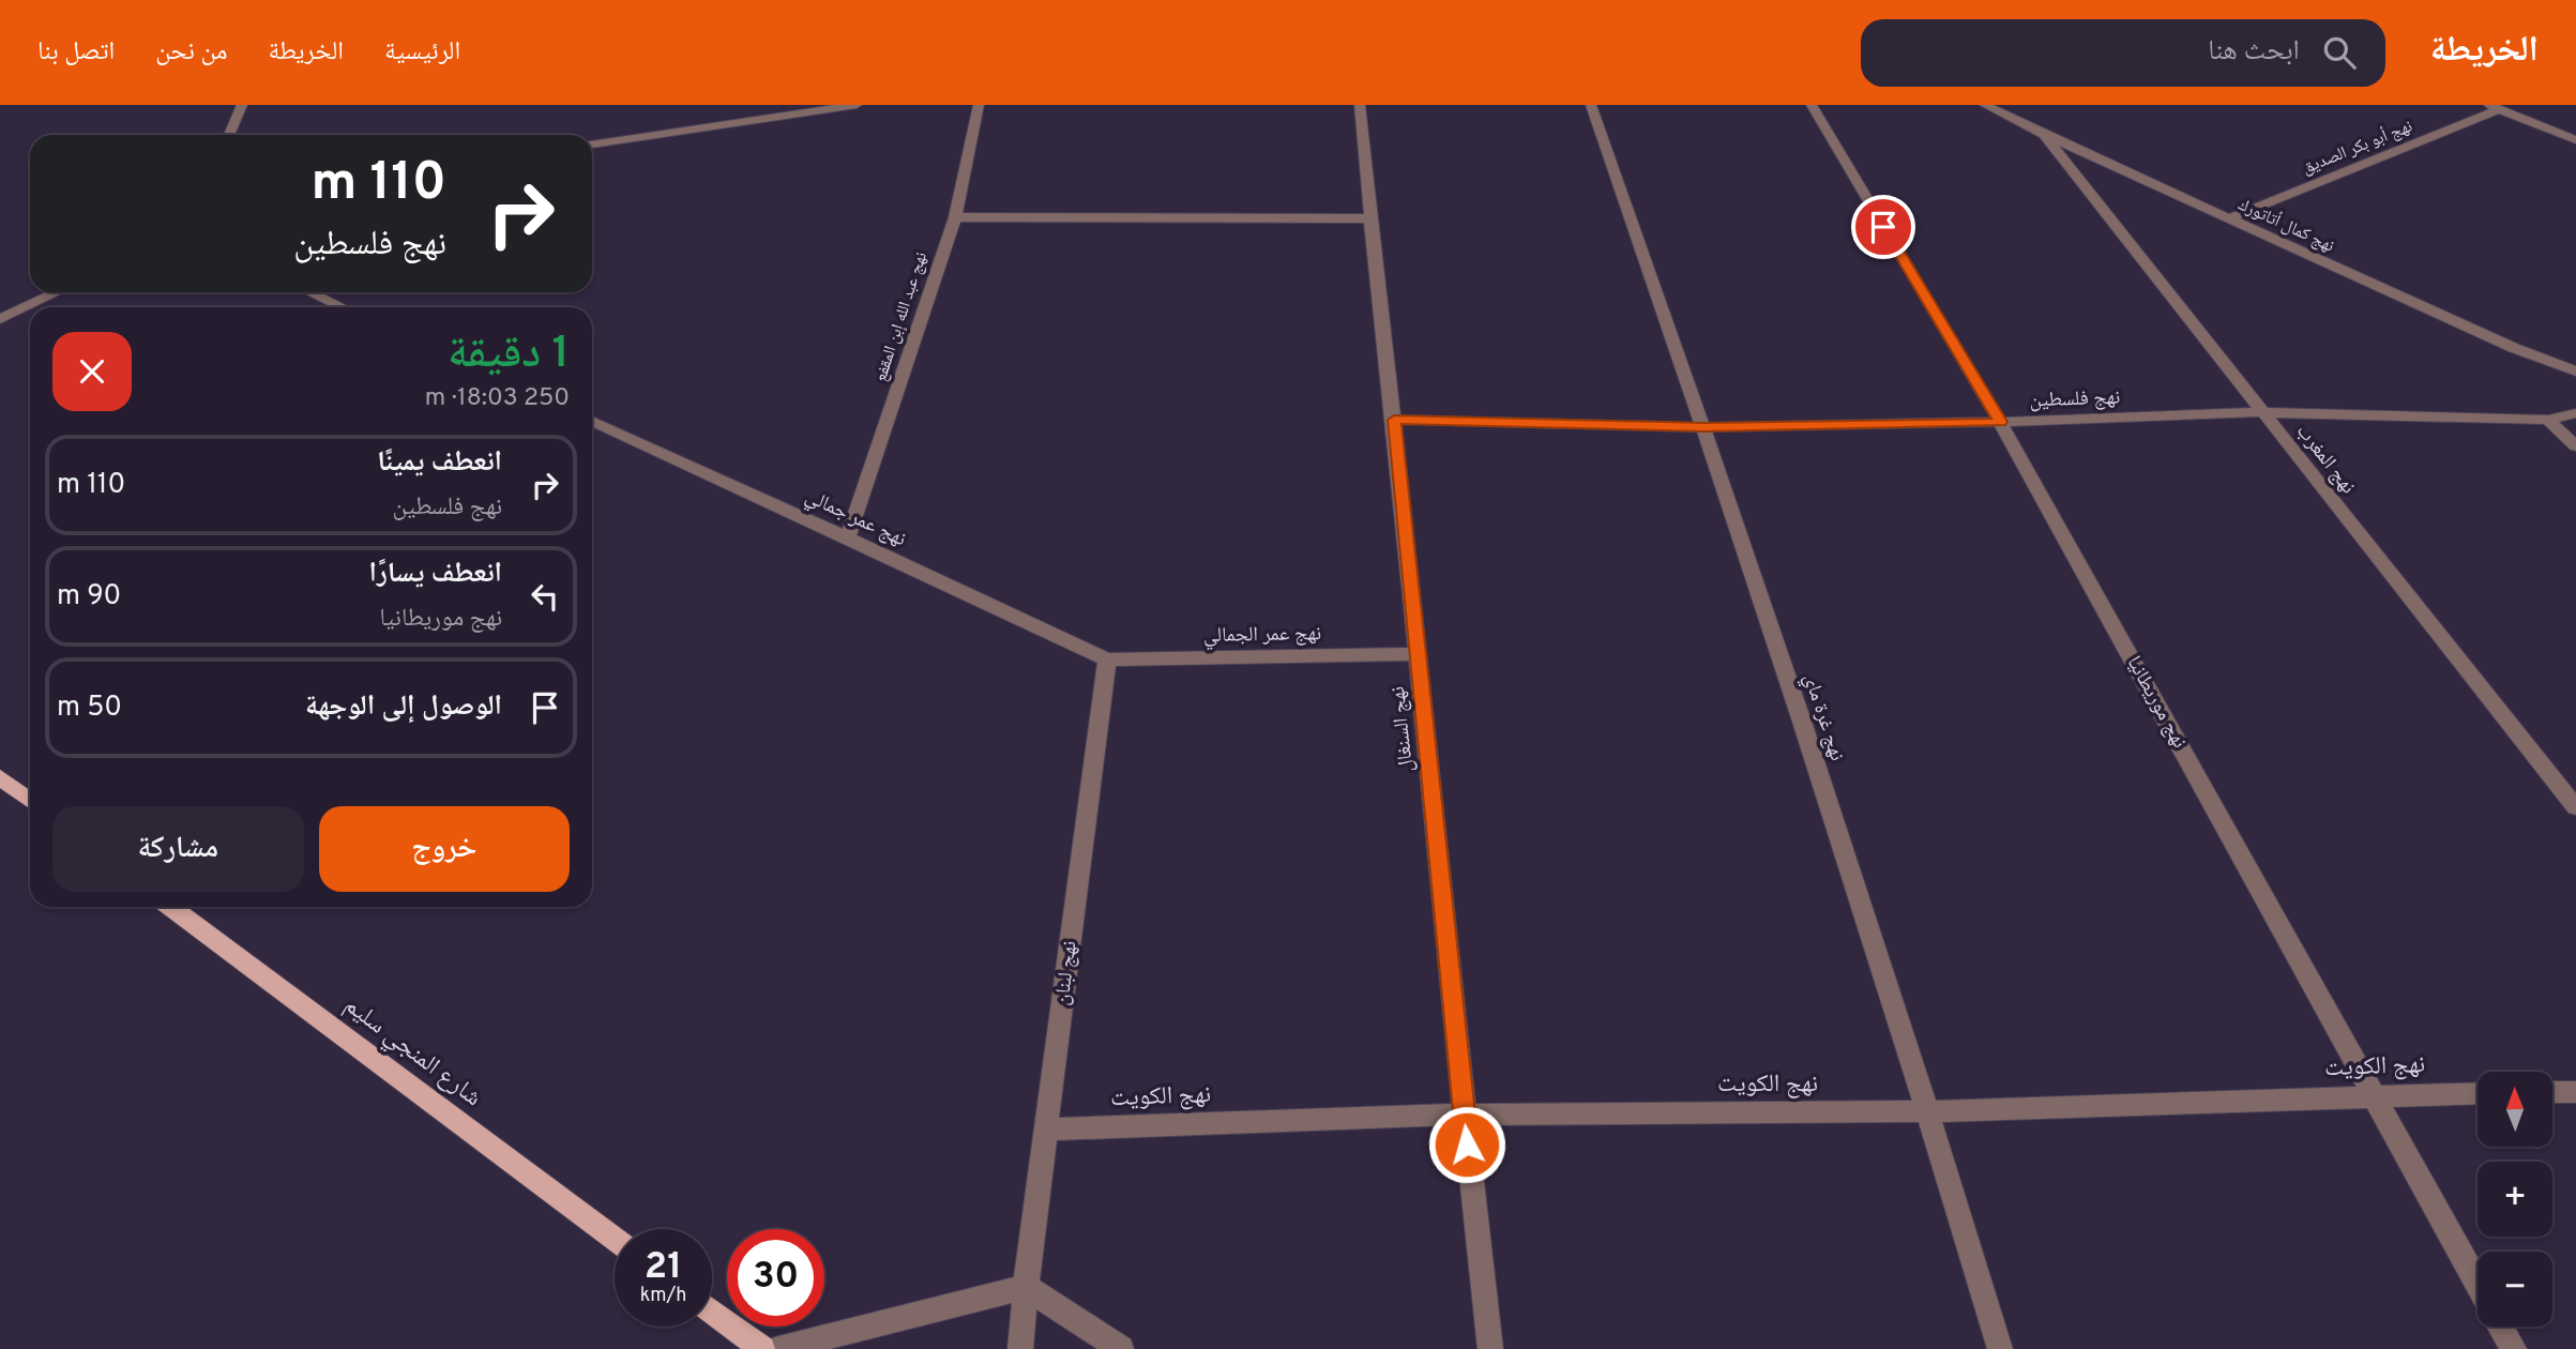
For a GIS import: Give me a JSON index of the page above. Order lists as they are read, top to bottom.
{
  "streets": {
    "main road": ["شارع المنجي سليم"],
    "street": [
      "نهج أبو بكر الصديق",
      "نهج كمال أتاتورك",
      "نهج عبد الله إبن المقفع",
      "نهج فلسطين",
      "نهج المغرب",
      "نهج عمر جمالي",
      "نهج عمر الجمالي",
      "نهج موريطانيا",
      "نهج غرة ماي",
      "نهج السنغال",
      "نهج لبنان",
      "نهج الكويت"
    ]
  },
  "crossings": [
    ["نهج أبو بكر الصديق", "نهج كمال أتاتورك"],
    ["نهج كمال أتاتورك", "نهج المغرب"],
    ["نهج عبد الله إبن المقفع", "نهج عمر جمالي"],
    ["نهج فلسطين", "نهج المغرب"],
    ["نهج فلسطين", "نهج موريطانيا"],
    ["نهج فلسطين", "نهج غرة ماي"],
    ["نهج فلسطين", "نهج السنغال"],
    ["نهج عمر جمالي", "نهج عمر الجمالي"],
    ["نهج عمر جمالي", "نهج لبنان"],
    ["نهج عمر الجمالي", "نهج السنغال"],
    ["نهج عمر الجمالي", "نهج لبنان"],
    ["نهج موريطانيا", "نهج الكويت"],
    ["نهج غرة ماي", "نهج الكويت"],
    ["نهج السنغال", "نهج الكويت"],
    ["نهج لبنان", "نهج الكويت"]
  ],
  "north": "top",
  "page": {
    "header": "الخريطة",
    "search": "ابحث هنا",
    "nav": [
      "الرئيسية",
      "الخريطة",
      "من نحن",
      "اتصل بنا"
    ],
    "turn": ["110 m", "نهج فلسطين"],
    "heading": ["1 دقيقة", "250 m · 18:03"],
    "list": [
      {
        "name": "انعطف يمينًا",
        "note": "نهج فلسطين",
        "value": "110 m"
      },
      {
        "name": "انعطف يسارًا",
        "note": "نهج موريطانيا",
        "value": "90 m"
      },
      {
        "name": "الوصول إلى الوجهة",
        "value": "50 m"
      }
    ],
    "buttons": ["خروج", "مشاركة"],
    "map_buttons": ["+", "−"],
    "speed": "21 km/h",
    "limit": "30"
  }
}
